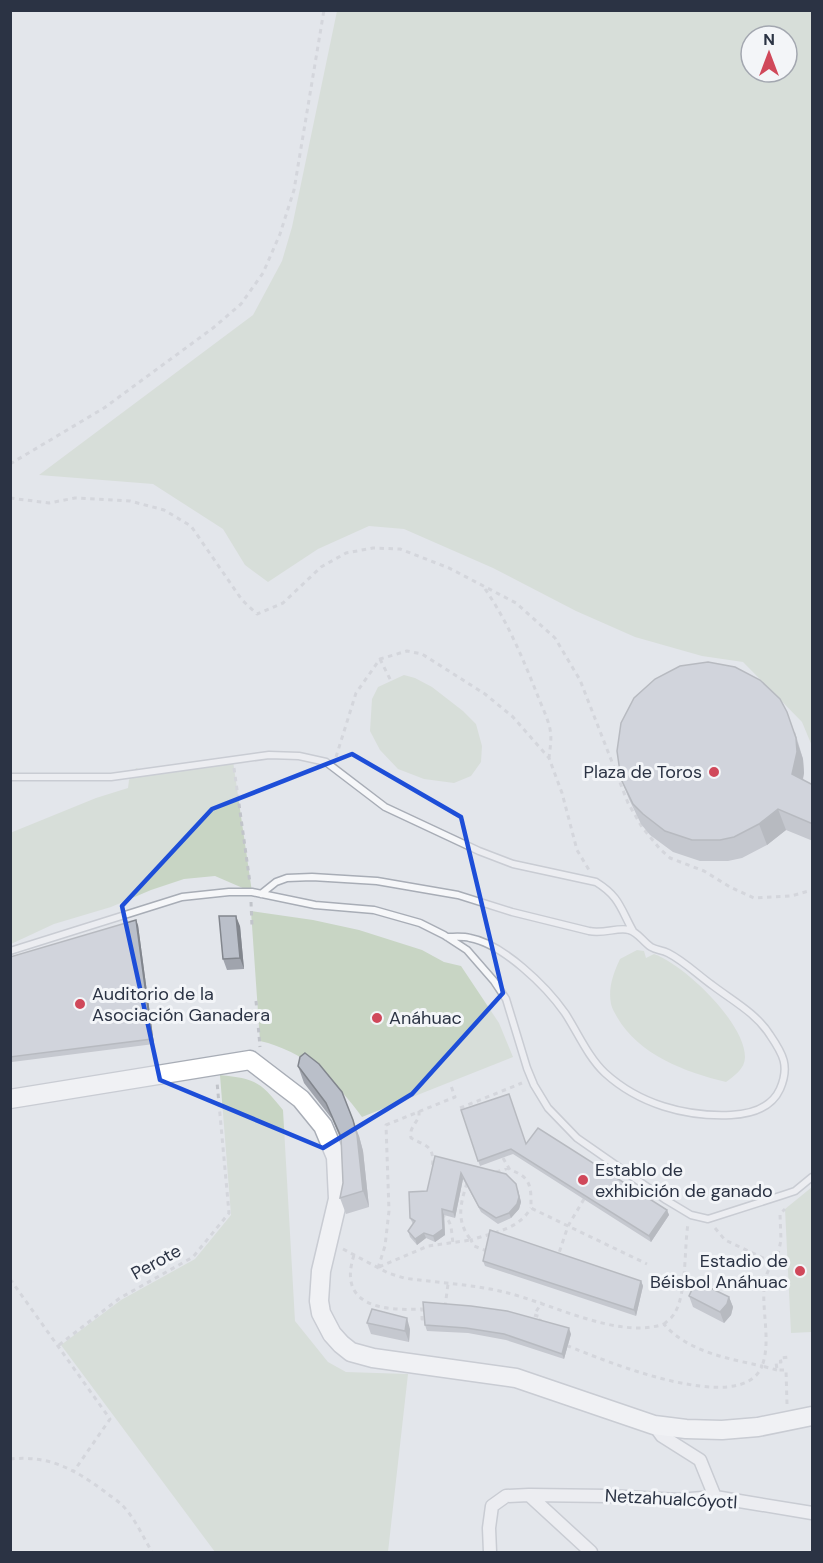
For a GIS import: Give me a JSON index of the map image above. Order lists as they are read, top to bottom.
{
  "streets": {
    "street": ["Netzahualcóyotl"],
    "path": ["Perote"]
  },
  "places": [
    "Plaza de Toros",
    "Auditorio de la Asociación Ganadera",
    "Anáhuac",
    "Establo de exhibición de ganado",
    "Estadio de Béisbol Anáhuac"
  ],
  "north": "top"
}
